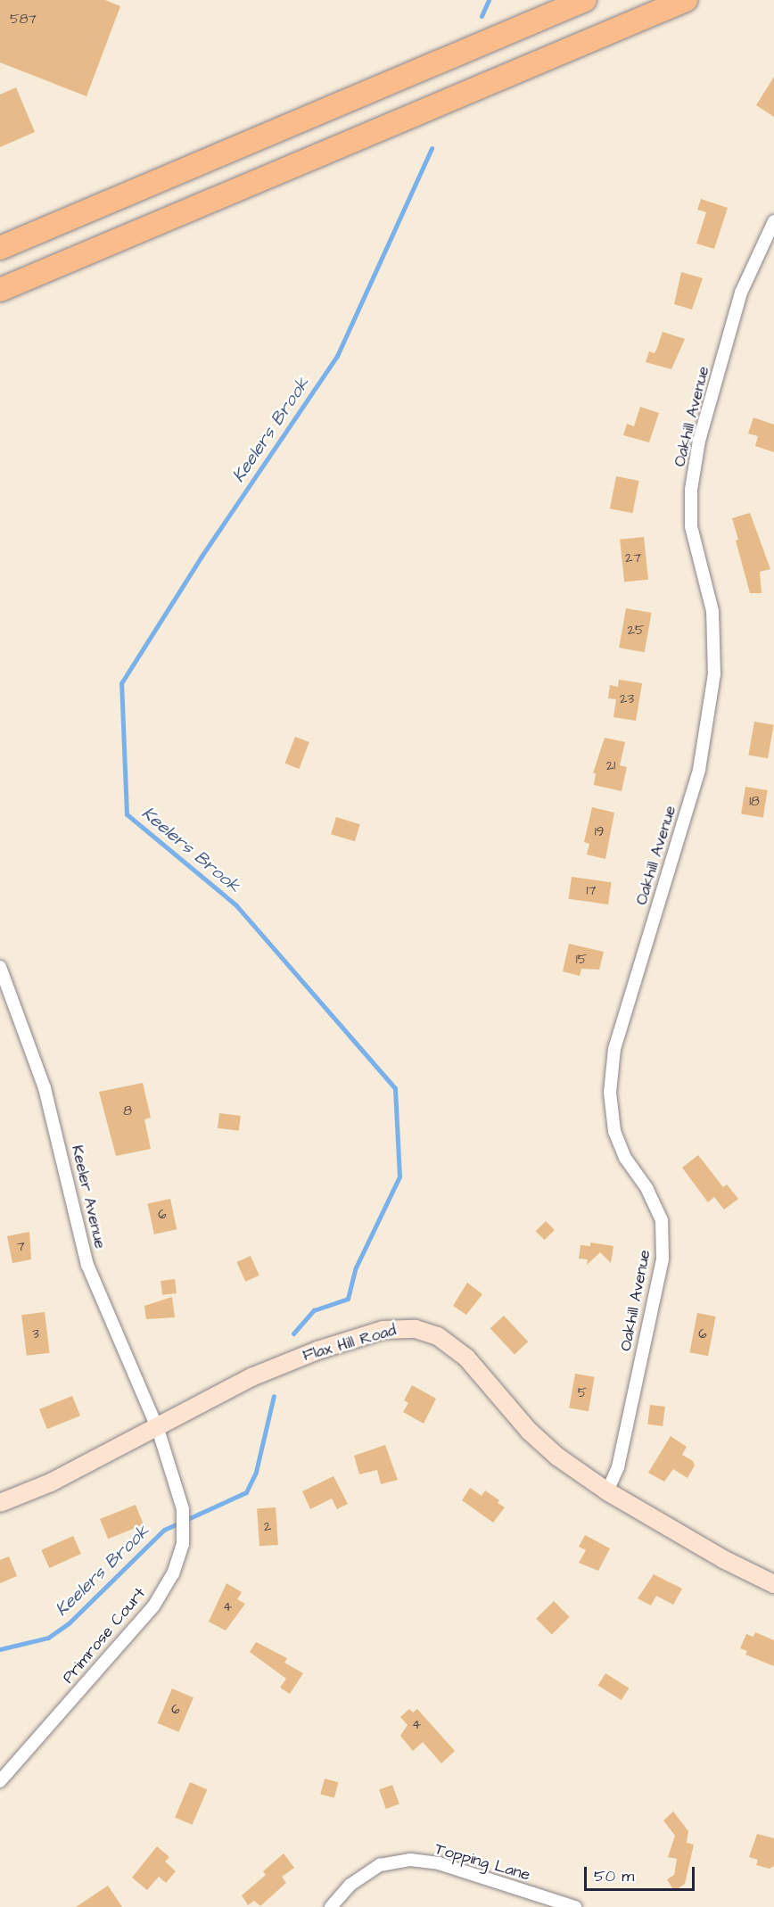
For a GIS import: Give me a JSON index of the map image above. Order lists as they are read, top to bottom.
{
  "streets": {
    "main road": ["Flax Hill Road"],
    "street": [
      "Oakhill Avenue",
      "Keeler Avenue",
      "Primrose Court",
      "Topping Lane"
    ]
  },
  "crossings": [
    ["Oakhill Avenue", "Flax Hill Road"],
    ["Keeler Avenue", "Flax Hill Road"],
    ["Keeler Avenue", "Primrose Court"],
    ["Flax Hill Road", "Primrose Court"]
  ],
  "water": ["Keelers Brook"],
  "house_numbers": [
    "587",
    "27",
    "25",
    "23",
    "21",
    "18",
    "19",
    "17",
    "15",
    "8",
    "6",
    "7",
    "3",
    "6",
    "5",
    "2",
    "4",
    "6",
    "4"
  ],
  "scale_bar": "50 m"
}
